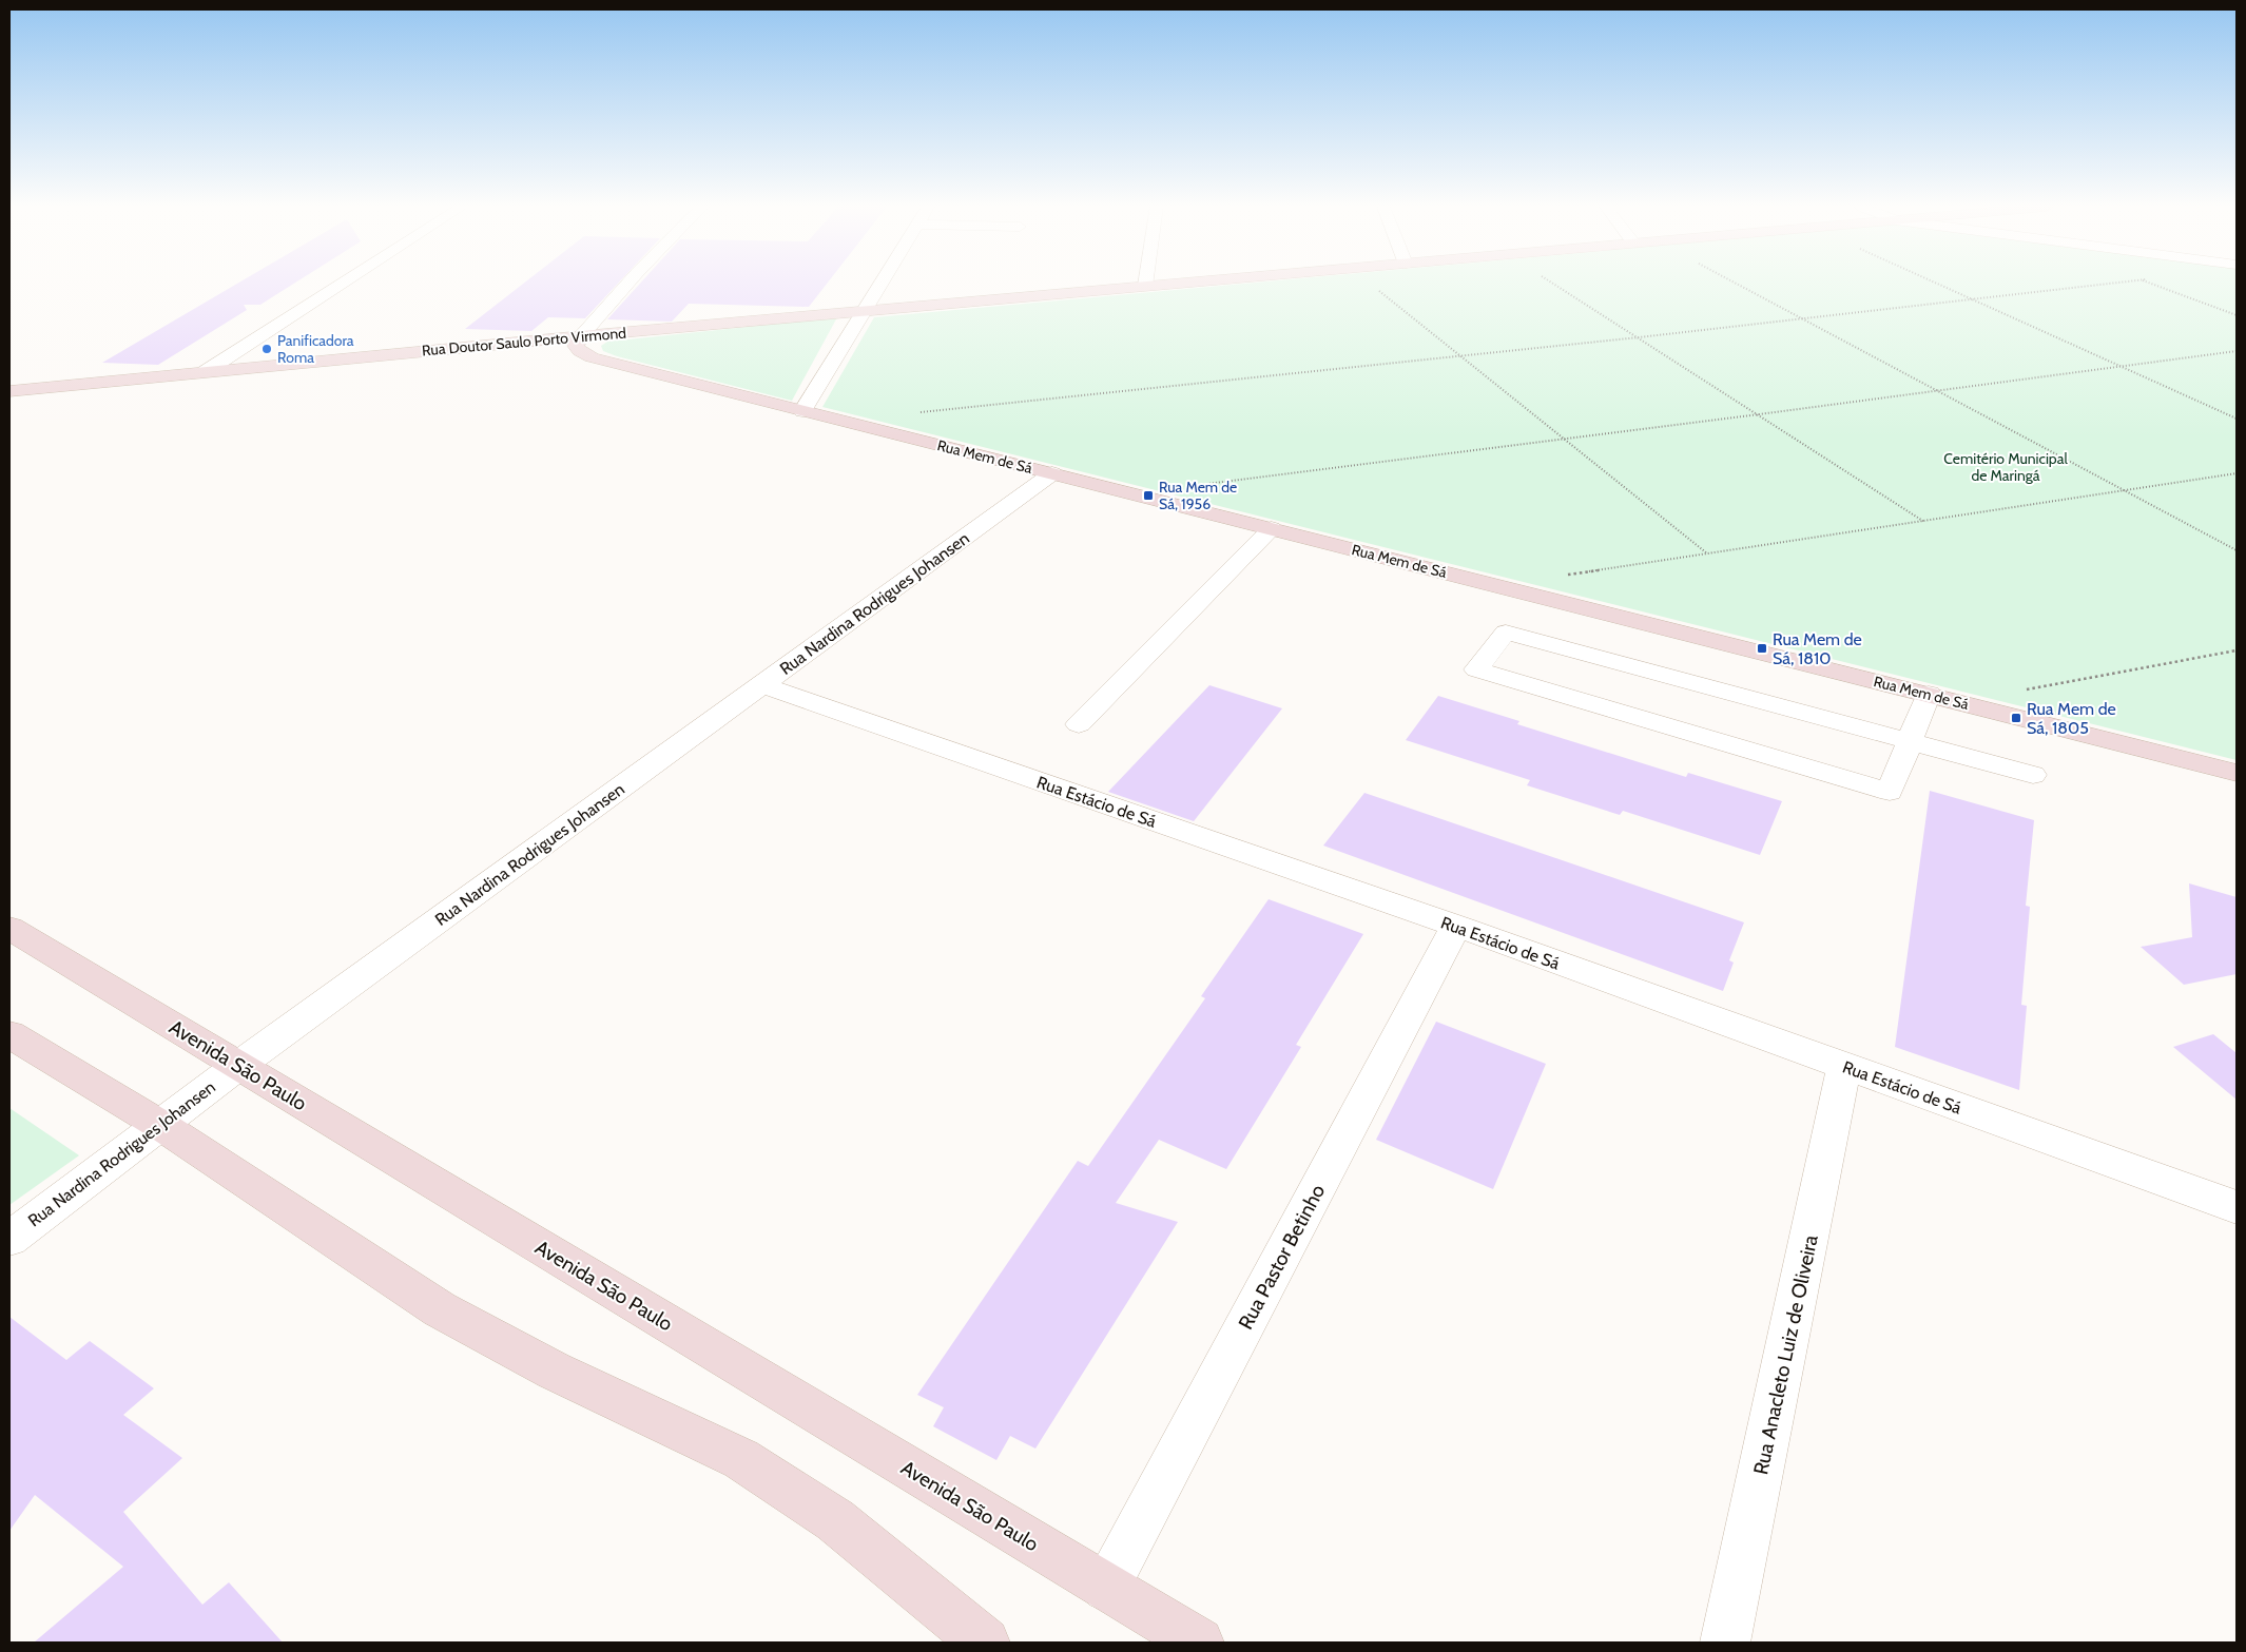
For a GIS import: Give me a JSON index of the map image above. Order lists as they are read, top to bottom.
{
  "streets": {
    "street": [
      "Rua Doutor Saulo Porto Virmond",
      "Rua Mem de Sá",
      "Rua Nardina Rodrigues Johansen",
      "Rua Estácio de Sá",
      "Avenida São Paulo",
      "Rua Pastor Betinho",
      "Rua Anacleto Luiz de Oliveira"
    ]
  },
  "crossings": [
    ["Rua Doutor Saulo Porto Virmond", "Rua Mem de Sá"],
    ["Rua Mem de Sá", "Rua Nardina Rodrigues Johansen"],
    ["Rua Nardina Rodrigues Johansen", "Rua Estácio de Sá"],
    ["Rua Nardina Rodrigues Johansen", "Avenida São Paulo"],
    ["Rua Estácio de Sá", "Rua Pastor Betinho"],
    ["Rua Estácio de Sá", "Rua Anacleto Luiz de Oliveira"],
    ["Avenida São Paulo", "Rua Pastor Betinho"]
  ],
  "parks": ["Cemitério Municipal de Maringá"],
  "places": {
    "other": ["Panificadora Roma"],
    "transit": ["Rua Mem de Sá, 1956", "Rua Mem de Sá, 1810", "Rua Mem de Sá, 1805"]
  }
}
